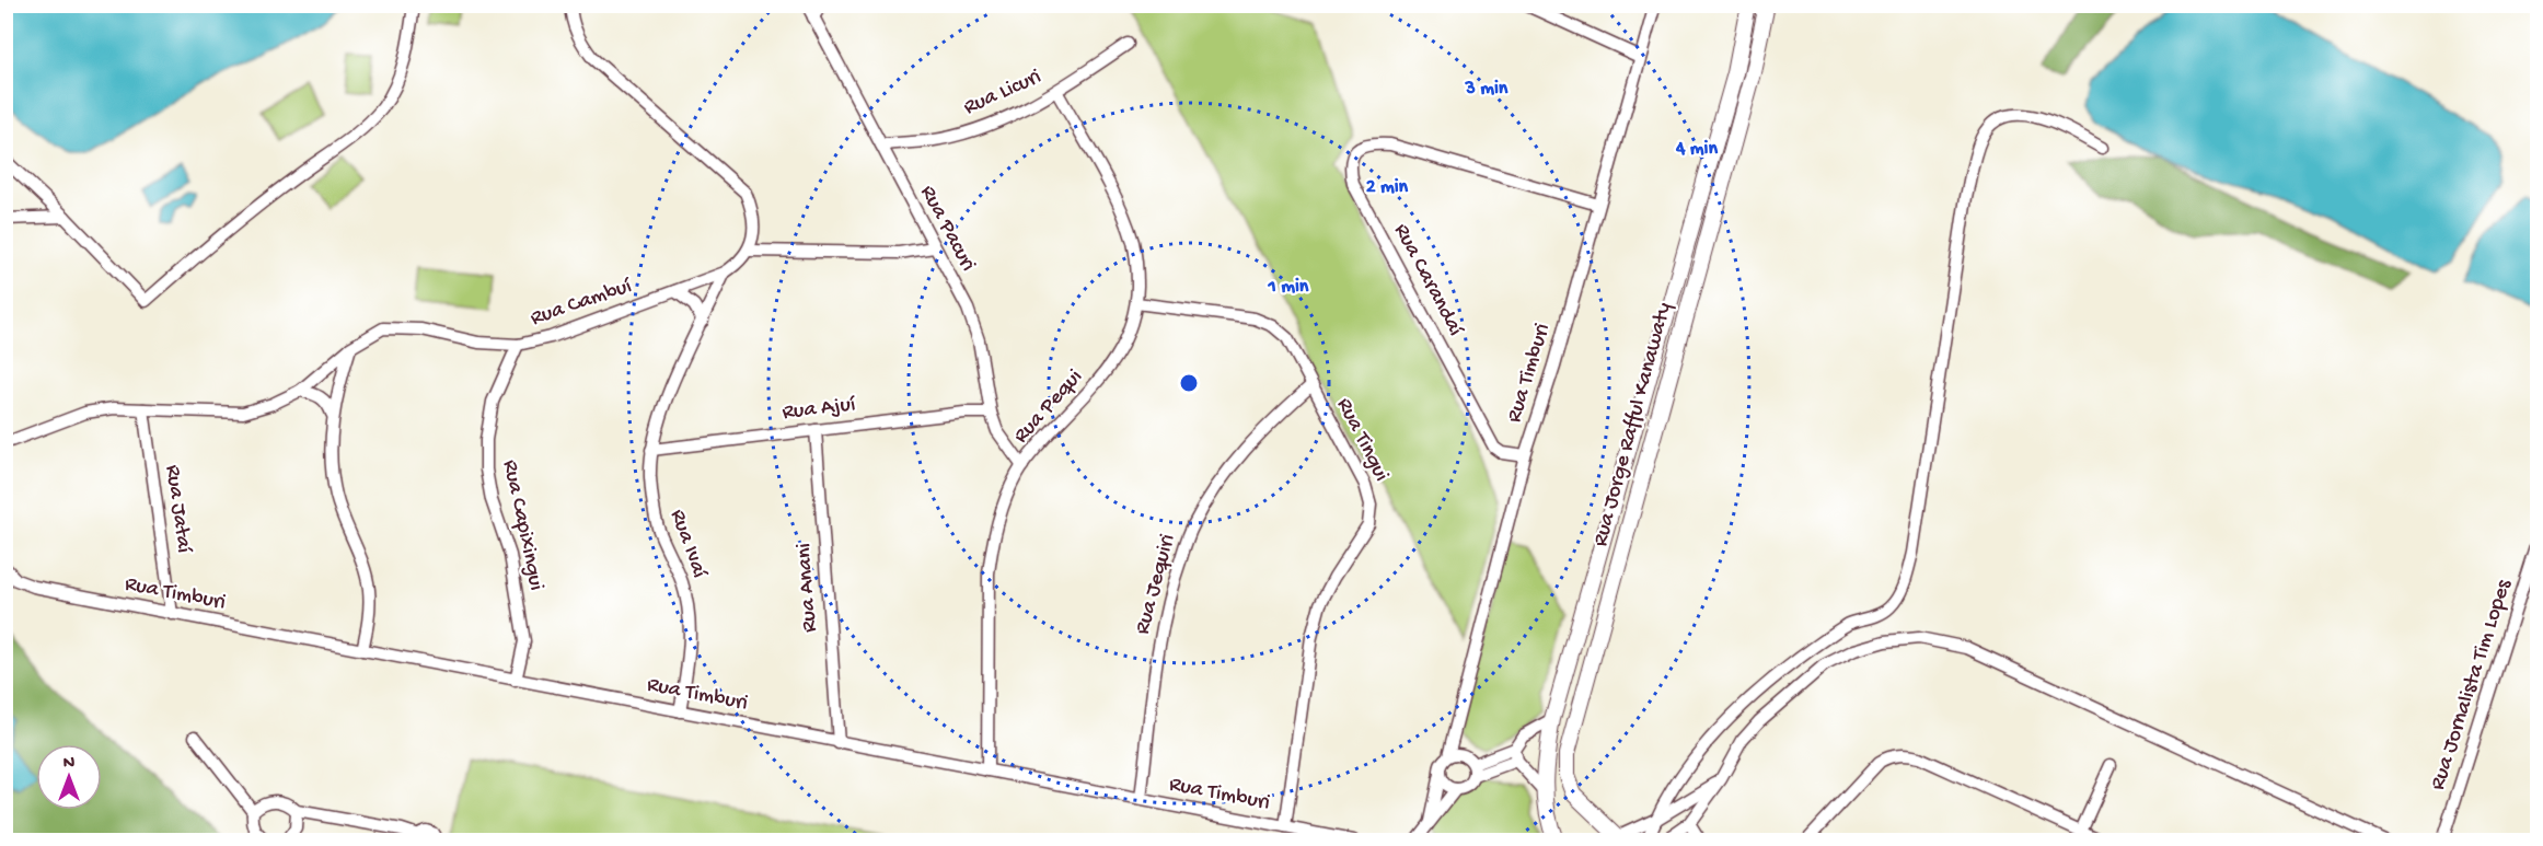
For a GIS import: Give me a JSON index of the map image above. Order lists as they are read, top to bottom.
{
  "streets": {
    "main road": ["Rua Jorge Rafful Kanawaty"],
    "street": [
      "Rua Licuri",
      "Rua Pacuri",
      "Rua Carandaí",
      "Rua Cambuí",
      "Rua Timburi",
      "Rua Pequi",
      "Rua Ajuí",
      "Rua Tingui",
      "Rua Jataí",
      "Rua Capixingui",
      "Rua Ivaí",
      "Rua Jequiri",
      "Rua Anani",
      "Rua Jornalista Tim Lopes"
    ]
  },
  "crossings": [
    ["Rua Licuri", "Rua Pacuri"],
    ["Rua Licuri", "Rua Pequi"],
    ["Rua Pacuri", "Rua Pequi"],
    ["Rua Pacuri", "Rua Ajuí"],
    ["Rua Carandaí", "Rua Timburi"],
    ["Rua Cambuí", "Rua Jataí"],
    ["Rua Cambuí", "Rua Capixingui"],
    ["Rua Cambuí", "Rua Ivaí"],
    ["Rua Timburi", "Rua Pequi"],
    ["Rua Timburi", "Rua Tingui"],
    ["Rua Timburi", "Rua Jataí"],
    ["Rua Timburi", "Rua Capixingui"],
    ["Rua Timburi", "Rua Ivaí"],
    ["Rua Timburi", "Rua Jequiri"],
    ["Rua Timburi", "Rua Anani"],
    ["Rua Pequi", "Rua Tingui"],
    ["Rua Ajuí", "Rua Ivaí"],
    ["Rua Ajuí", "Rua Anani"],
    ["Rua Tingui", "Rua Jequiri"]
  ],
  "north": "top",
  "rings": [
    "3 min",
    "4 min",
    "2 min",
    "1 min"
  ]
}
